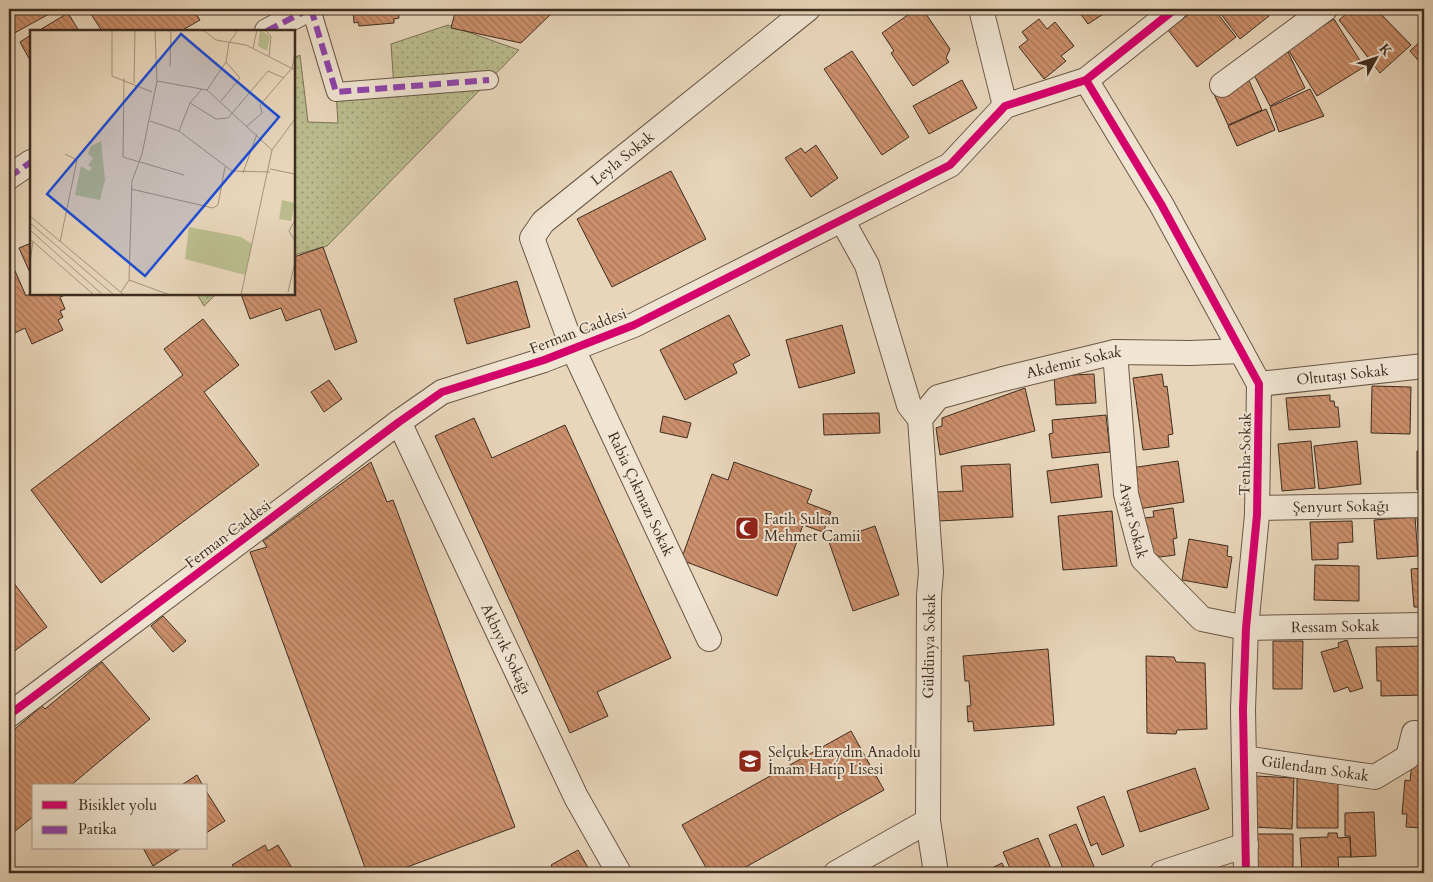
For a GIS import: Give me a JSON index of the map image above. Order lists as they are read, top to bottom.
{
  "streets": {
    "street": [
      "Leyla Sokak",
      "Ferman Caddesi",
      "Akdemir Sokak",
      "Oltutaşı Sokak",
      "Tenha Sokak",
      "Rabia Çıkmazı Sokak",
      "Şenyurt Sokağı",
      "Avşar Sokak",
      "Ressam Sokak",
      "Güldünya Sokak",
      "Akbıyık Sokağı",
      "Gülendam Sokak"
    ]
  },
  "crossings": [
    ["Leyla Sokak", "Ferman Caddesi"],
    ["Leyla Sokak", "Rabia Çıkmazı Sokak"],
    ["Ferman Caddesi", "Tenha Sokak"],
    ["Ferman Caddesi", "Rabia Çıkmazı Sokak"],
    ["Ferman Caddesi", "Akbıyık Sokağı"],
    ["Akdemir Sokak", "Tenha Sokak"],
    ["Akdemir Sokak", "Avşar Sokak"],
    ["Akdemir Sokak", "Güldünya Sokak"],
    ["Oltutaşı Sokak", "Tenha Sokak"],
    ["Tenha Sokak", "Şenyurt Sokağı"],
    ["Tenha Sokak", "Avşar Sokak"],
    ["Tenha Sokak", "Ressam Sokak"],
    ["Tenha Sokak", "Gülendam Sokak"],
    ["Avşar Sokak", "Ressam Sokak"]
  ],
  "places": {
    "mosque": ["Fatih Sultan Mehmet Camii"],
    "school or university": ["Selçuk Eraydın Anadolu İmam Hatip Lisesi"]
  },
  "legend": ["Bisiklet yolu", "Patika"],
  "north": "top right"
}
